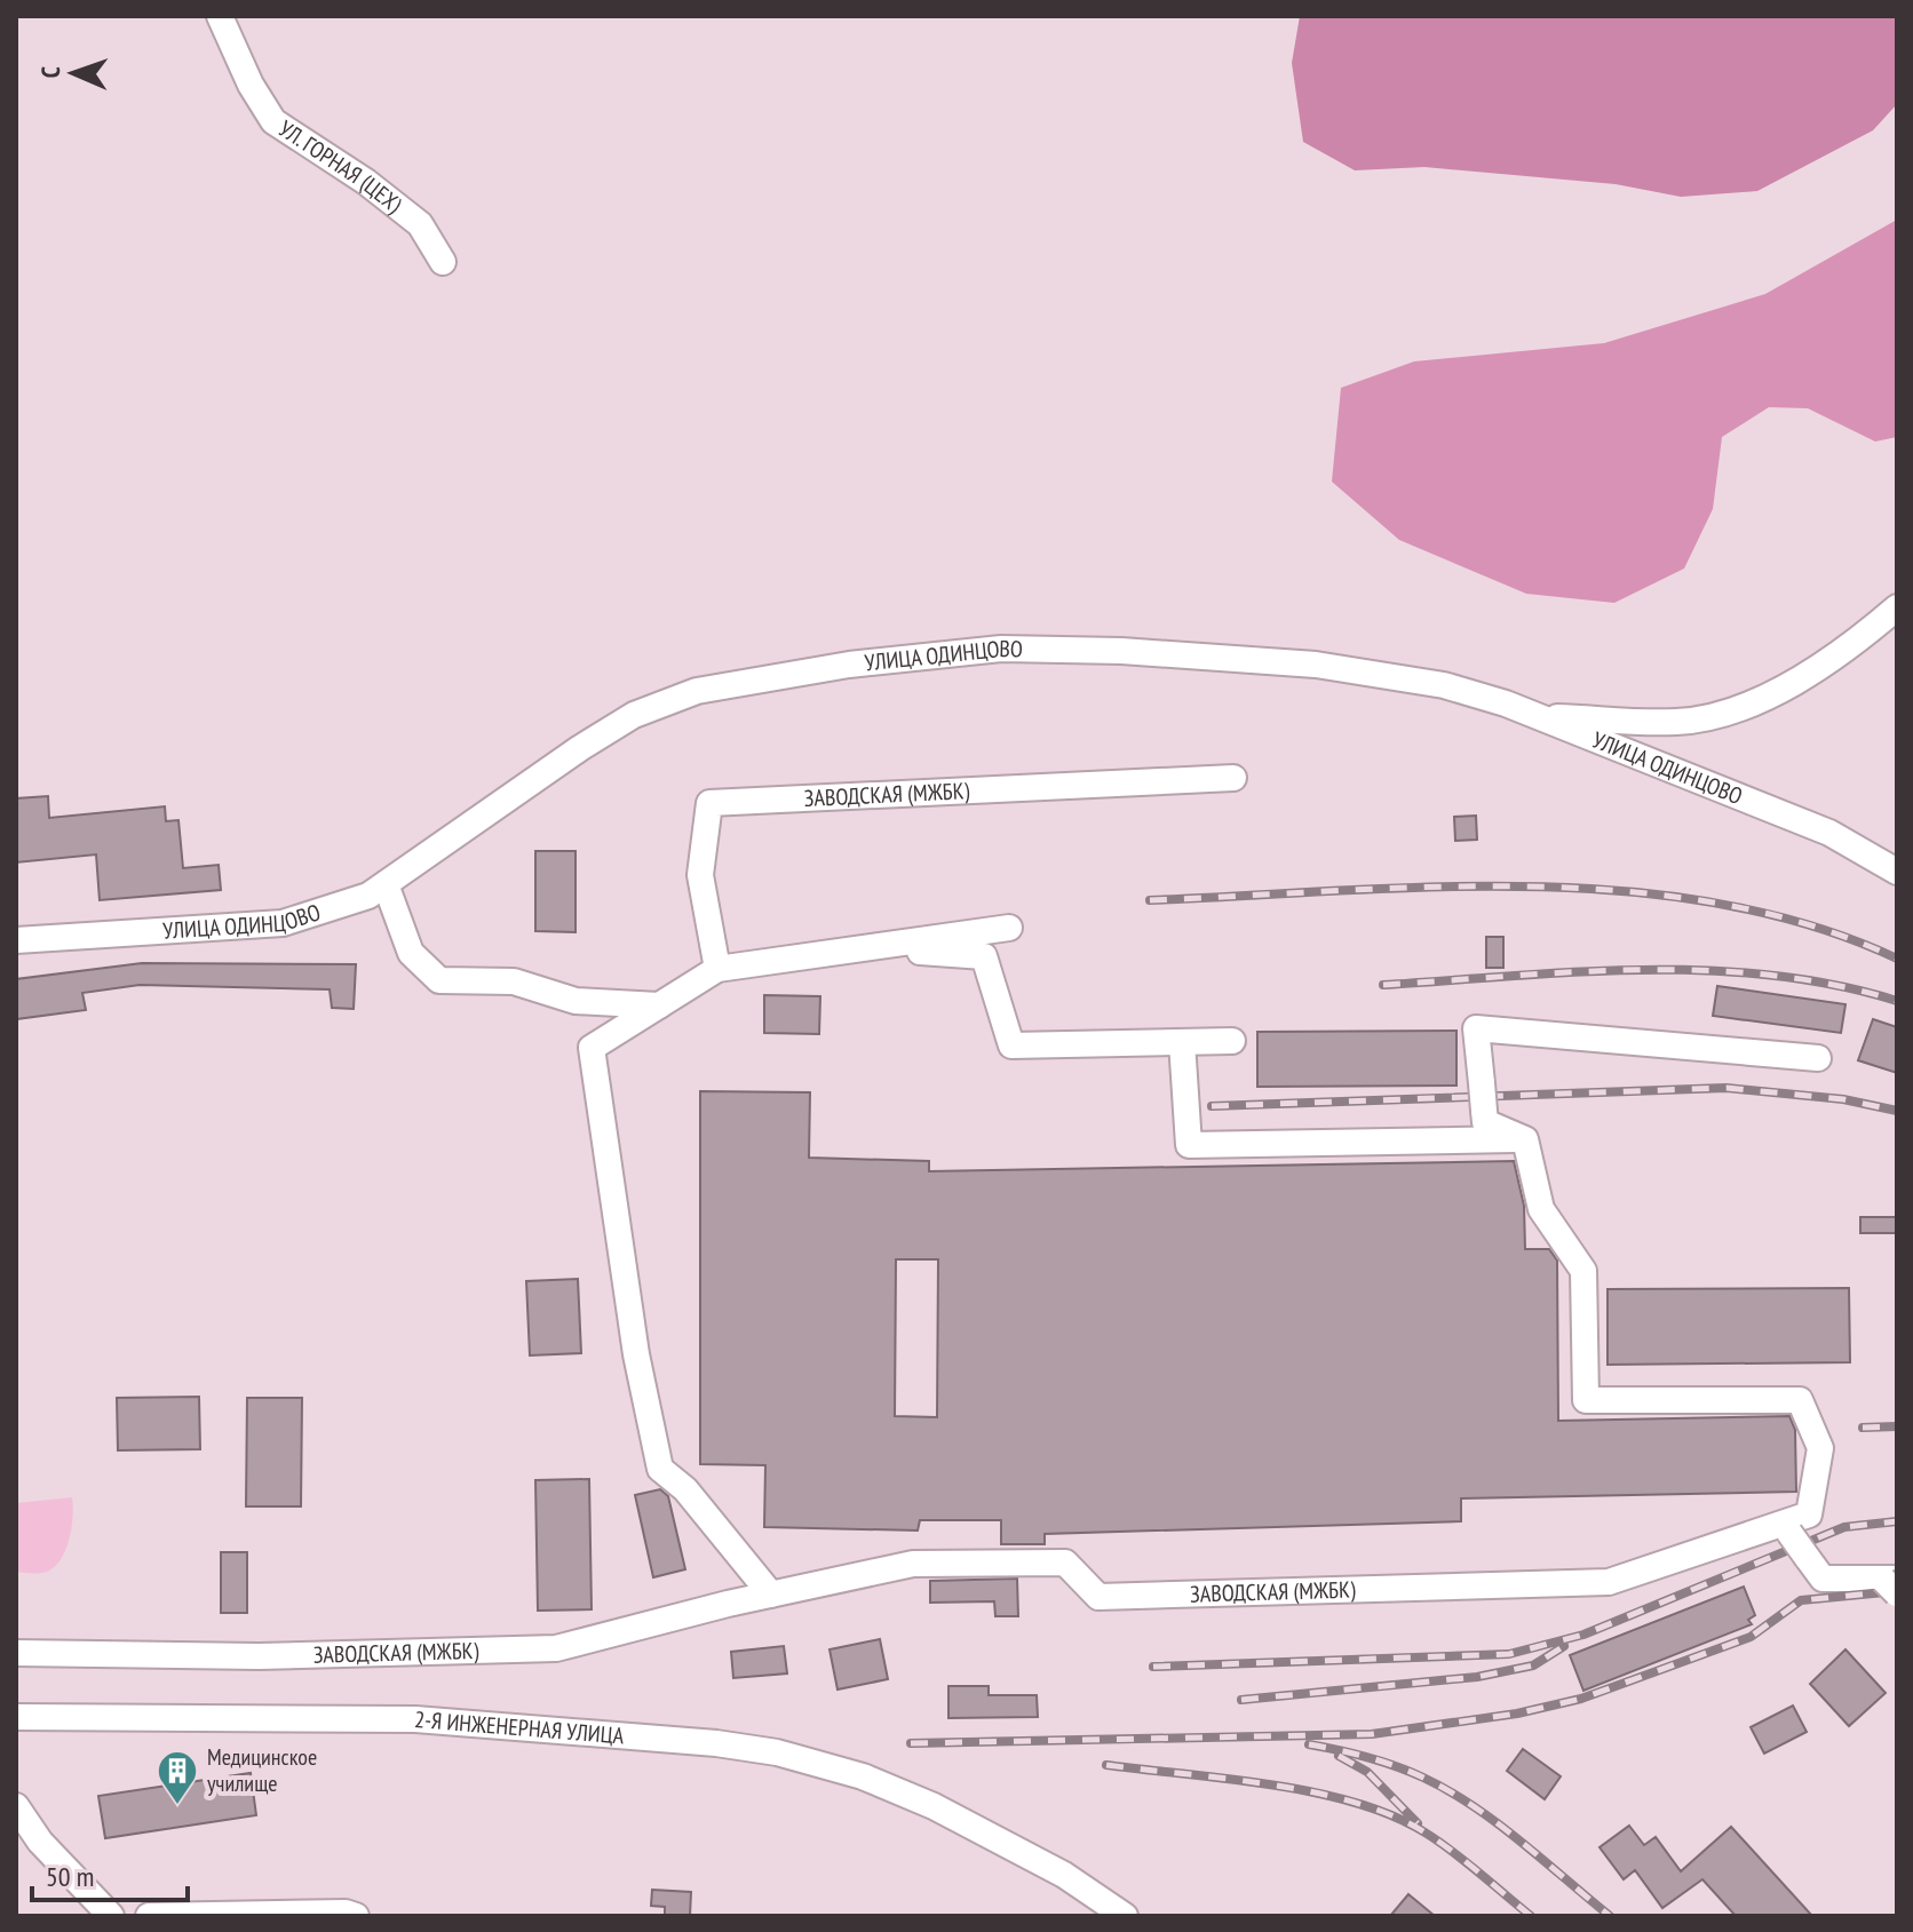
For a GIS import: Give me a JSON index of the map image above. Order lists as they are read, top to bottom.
{
  "streets": {
    "street": [
      "УЛ. ГОРНАЯ (ЦЕХ)",
      "УЛИЦА ОДИНЦОВО",
      "ЗАВОДСКАЯ (МЖБК)",
      "2-Я ИНЖЕНЕРНАЯ УЛИЦА"
    ]
  },
  "places": {
    "building": ["Медицинское училище"]
  },
  "scale_bar": "50 m",
  "north": "left"
}
